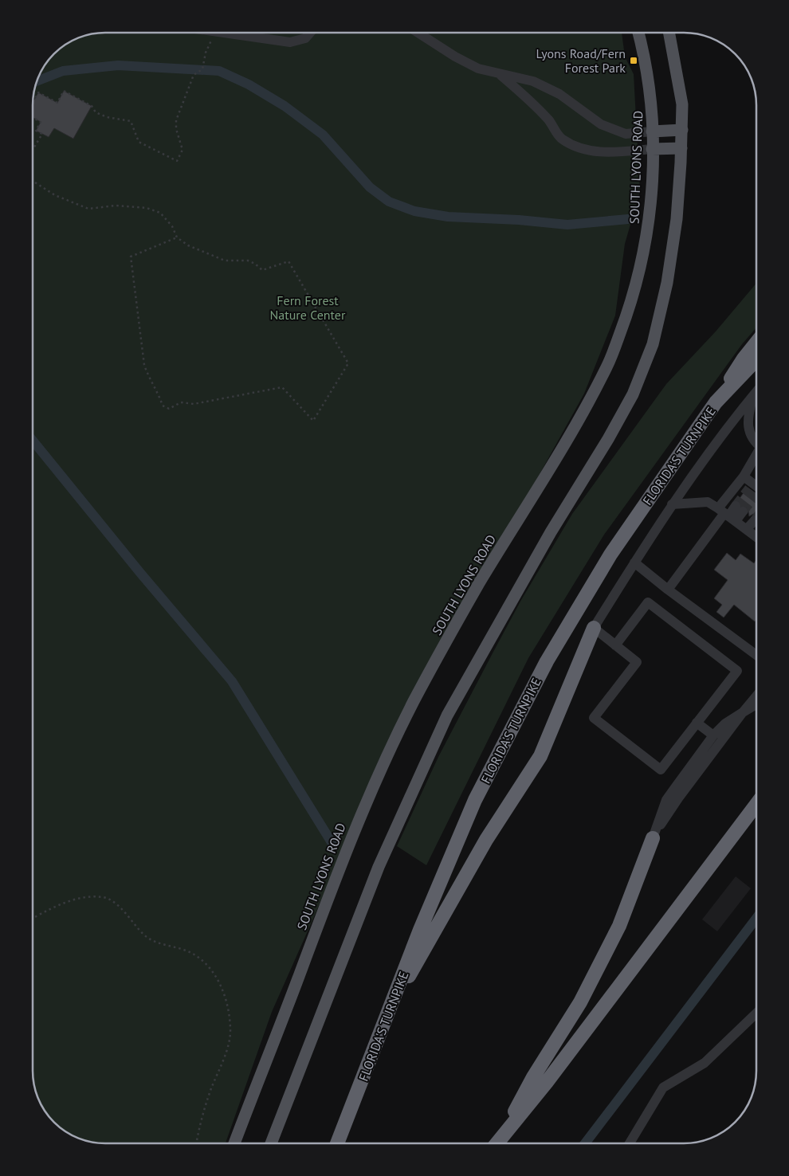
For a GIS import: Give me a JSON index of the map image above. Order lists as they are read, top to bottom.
{
  "streets": {
    "highway": ["FLORIDA'S TURNPIKE"],
    "main road": ["SOUTH LYONS ROAD"]
  },
  "parks": ["Fern Forest Nature Center"],
  "places": {
    "transit": ["Lyons Road/Fern Forest Park"]
  }
}
